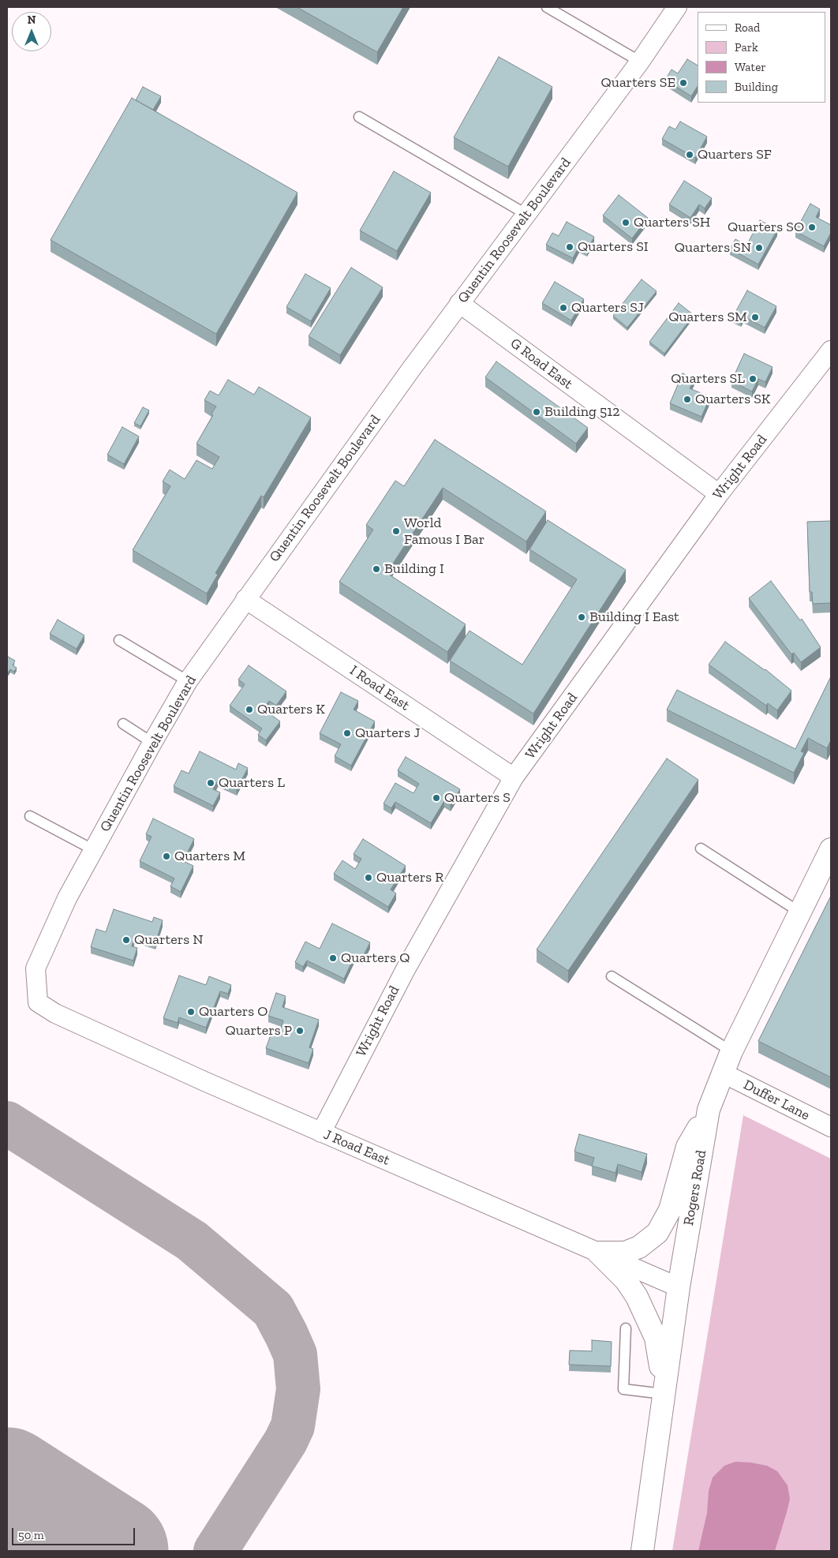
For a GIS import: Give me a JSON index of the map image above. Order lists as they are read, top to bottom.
{
  "streets": {
    "street": [
      "Quentin Roosevelt Boulevard",
      "G Road East",
      "Wright Road",
      "I Road East",
      "Duffer Lane",
      "J Road East",
      "Rogers Road"
    ]
  },
  "crossings": [
    ["Quentin Roosevelt Boulevard", "G Road East"],
    ["Quentin Roosevelt Boulevard", "I Road East"],
    ["Quentin Roosevelt Boulevard", "J Road East"],
    ["G Road East", "Wright Road"],
    ["Wright Road", "I Road East"],
    ["Wright Road", "J Road East"],
    ["Duffer Lane", "Rogers Road"],
    ["J Road East", "Rogers Road"]
  ],
  "places": [
    "Quarters SE",
    "Quarters SF",
    "Quarters SH",
    "Quarters SO",
    "Quarters SI",
    "Quarters SN",
    "Quarters SJ",
    "Quarters SM",
    "Quarters SL",
    "Quarters SK",
    "Building 512",
    "World Famous I Bar",
    "Building I",
    "Building I East",
    "Quarters K",
    "Quarters J",
    "Quarters L",
    "Quarters S",
    "Quarters M",
    "Quarters R",
    "Quarters N",
    "Quarters Q",
    "Quarters O",
    "Quarters P"
  ],
  "legend": [
    "Road",
    "Park",
    "Water",
    "Building"
  ],
  "scale_bar": "50 m",
  "north": "top"
}
